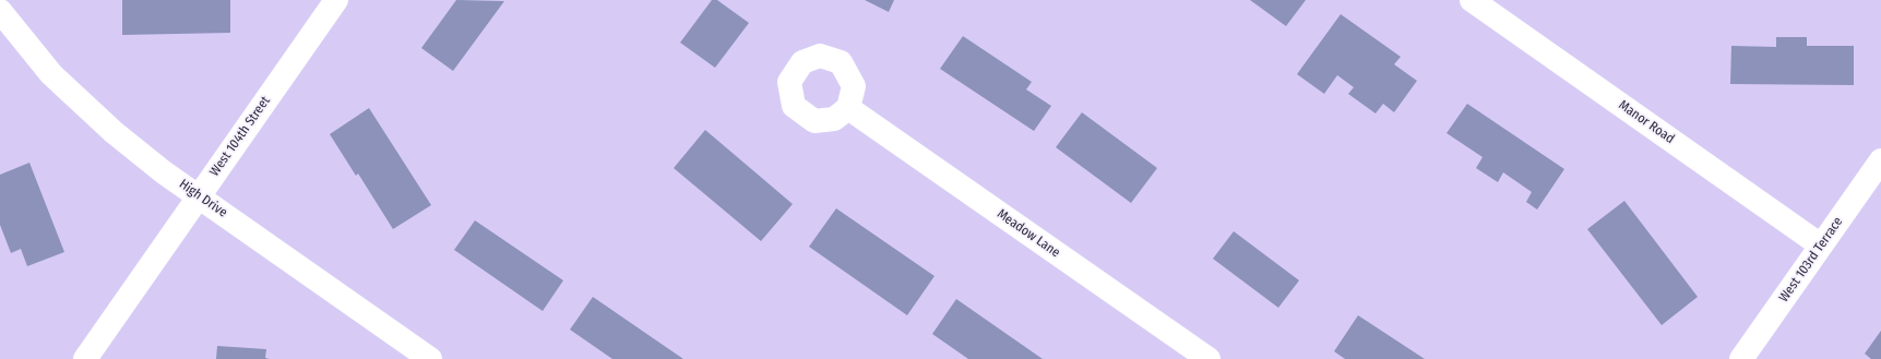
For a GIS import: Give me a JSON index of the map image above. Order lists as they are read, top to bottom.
{
  "streets": {
    "street": [
      "Manor Road",
      "West 104th Street",
      "High Drive",
      "Meadow Lane",
      "West 103rd Terrace"
    ]
  },
  "crossings": [
    ["Manor Road", "West 103rd Terrace"],
    ["West 104th Street", "High Drive"]
  ]
}
